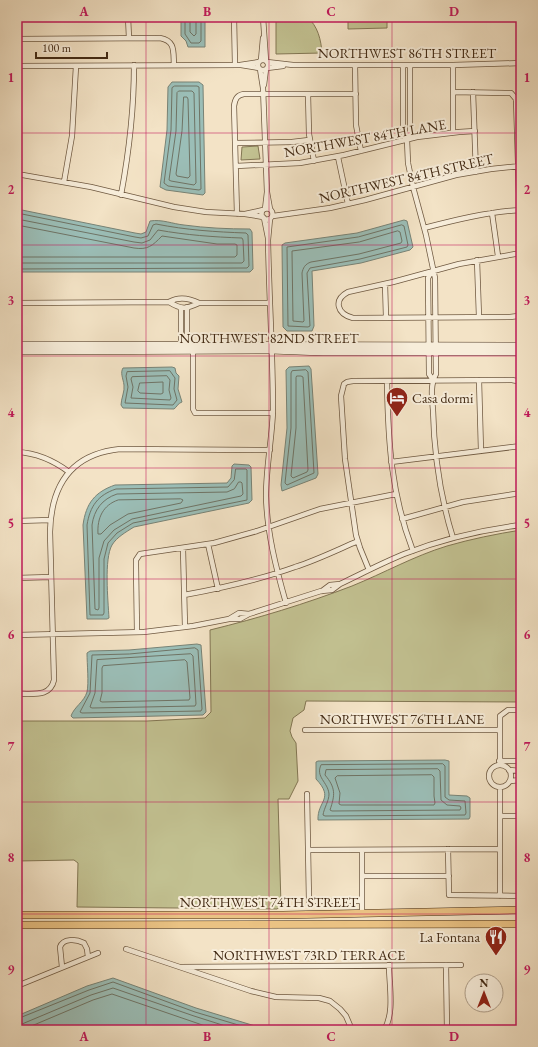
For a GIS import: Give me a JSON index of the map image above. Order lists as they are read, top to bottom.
{
  "streets": {
    "main road": ["NORTHWEST 74TH STREET"],
    "street": [
      "NORTHWEST 86TH STREET",
      "NORTHWEST 84TH LANE",
      "NORTHWEST 84TH STREET",
      "NORTHWEST 82ND STREET",
      "NORTHWEST 76TH LANE",
      "NORTHWEST 73RD TERRACE"
    ]
  },
  "places": {
    "hotel": ["Casa dormi"],
    "restaurant": ["La Fontana"]
  },
  "scale_bar": "100 m",
  "north": "top",
  "grid": {
    "columns": [
      "A",
      "B",
      "C",
      "D"
    ],
    "rows": [
      "1",
      "2",
      "3",
      "4",
      "5",
      "6",
      "7",
      "8",
      "9"
    ]
  }
}
